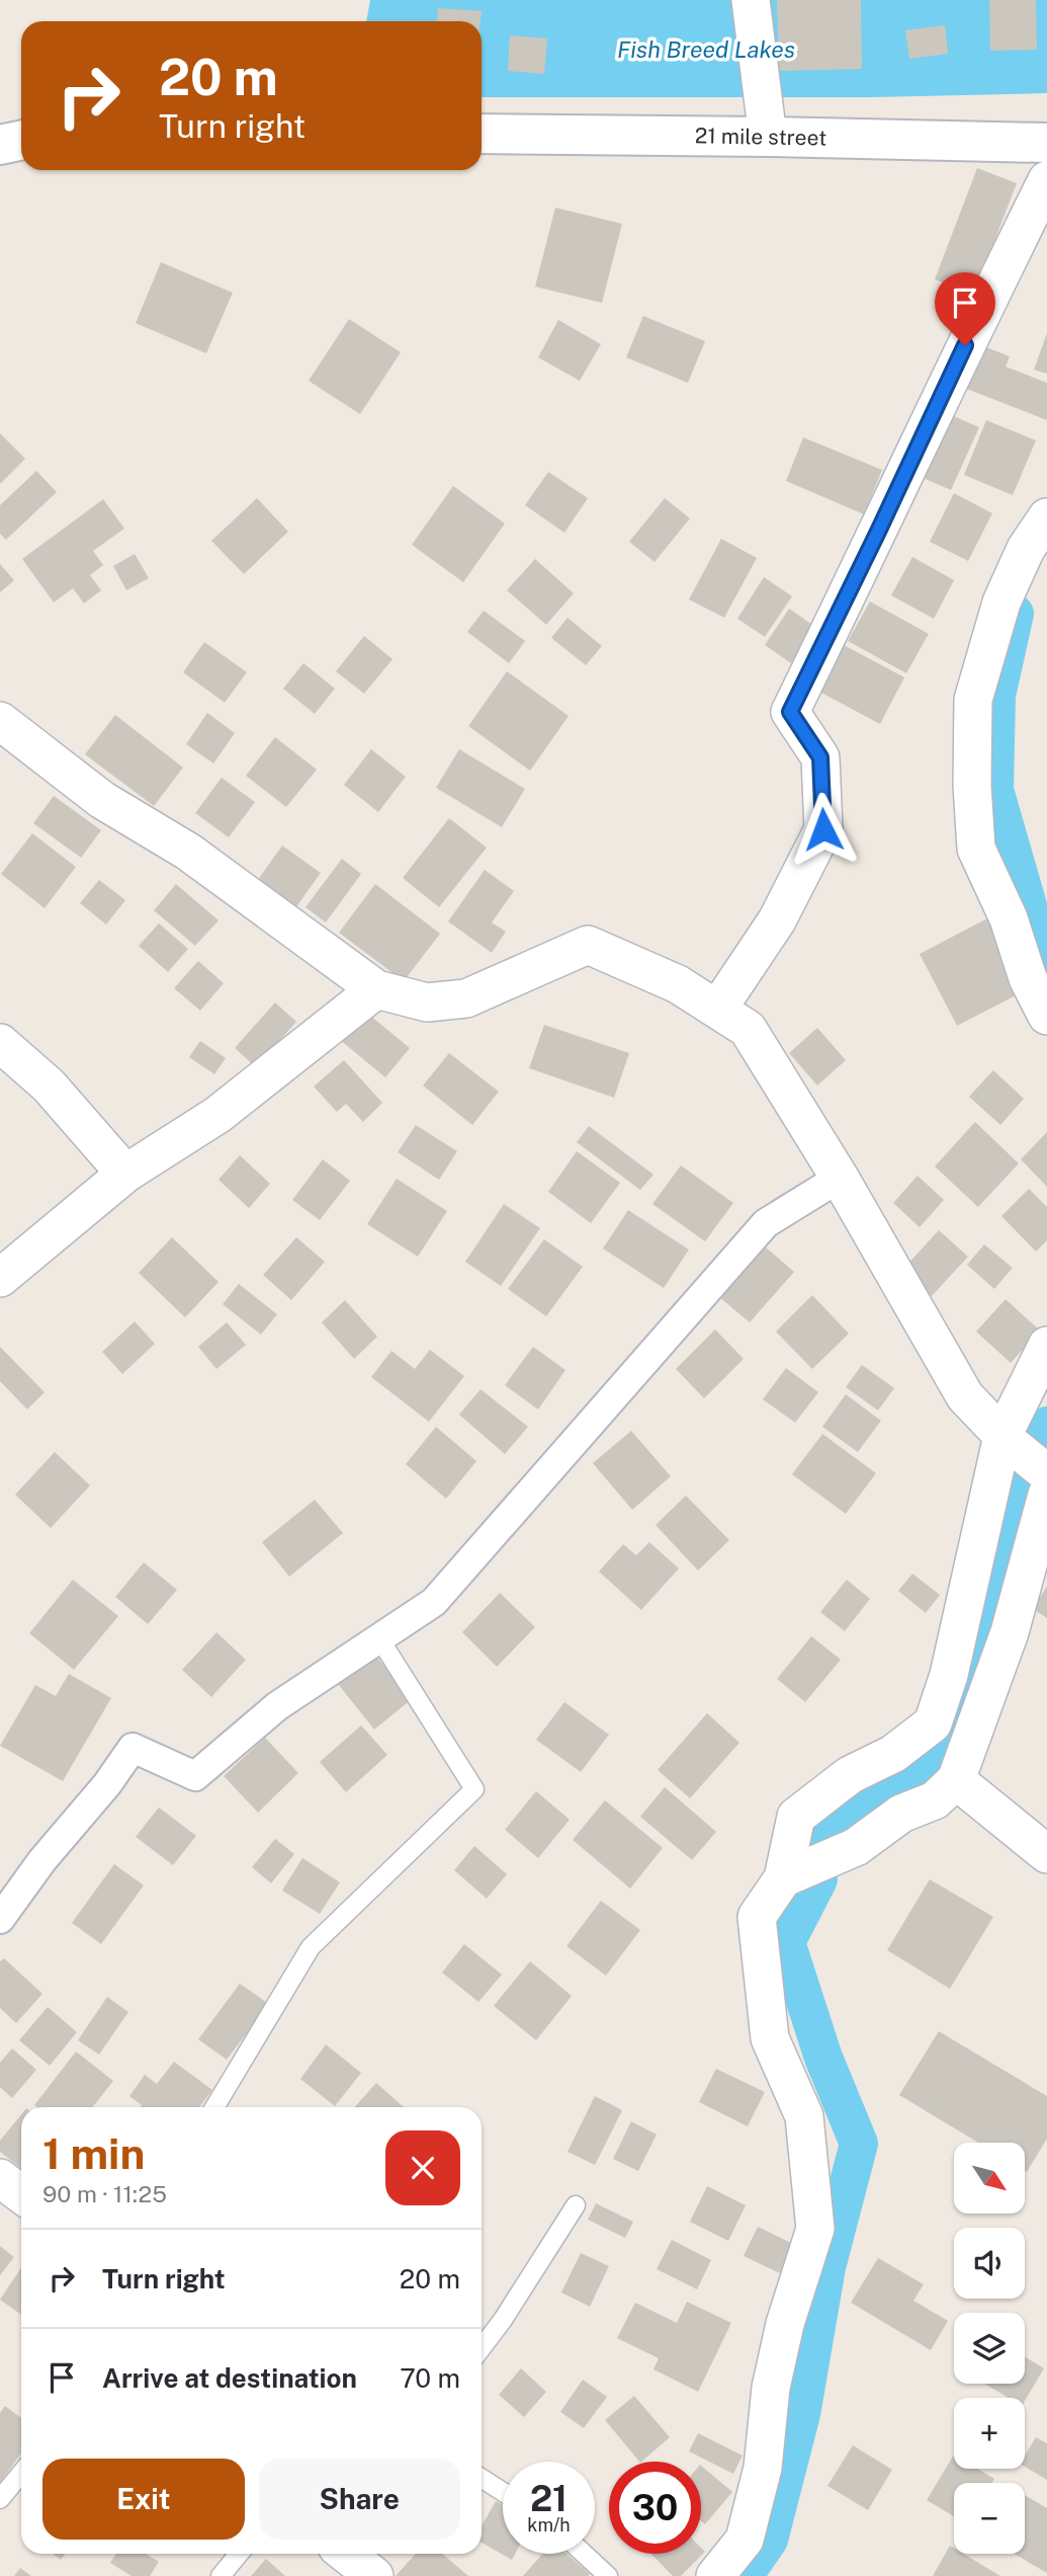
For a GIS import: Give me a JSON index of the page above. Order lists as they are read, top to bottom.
{
  "streets": {
    "street": ["21 mile street"]
  },
  "water": ["Fish Breed Lakes"],
  "north": "bottom right",
  "page": {
    "turn": ["20 m", "Turn right"],
    "heading": ["1 min", "90 m · 11:25"],
    "map_buttons": ["+", "−"],
    "list": [
      {
        "name": "Turn right",
        "value": "20 m"
      },
      {
        "name": "Arrive at destination",
        "value": "70 m"
      }
    ],
    "buttons": ["Exit", "Share"],
    "speed": "21 km/h",
    "limit": "30"
  }
}
